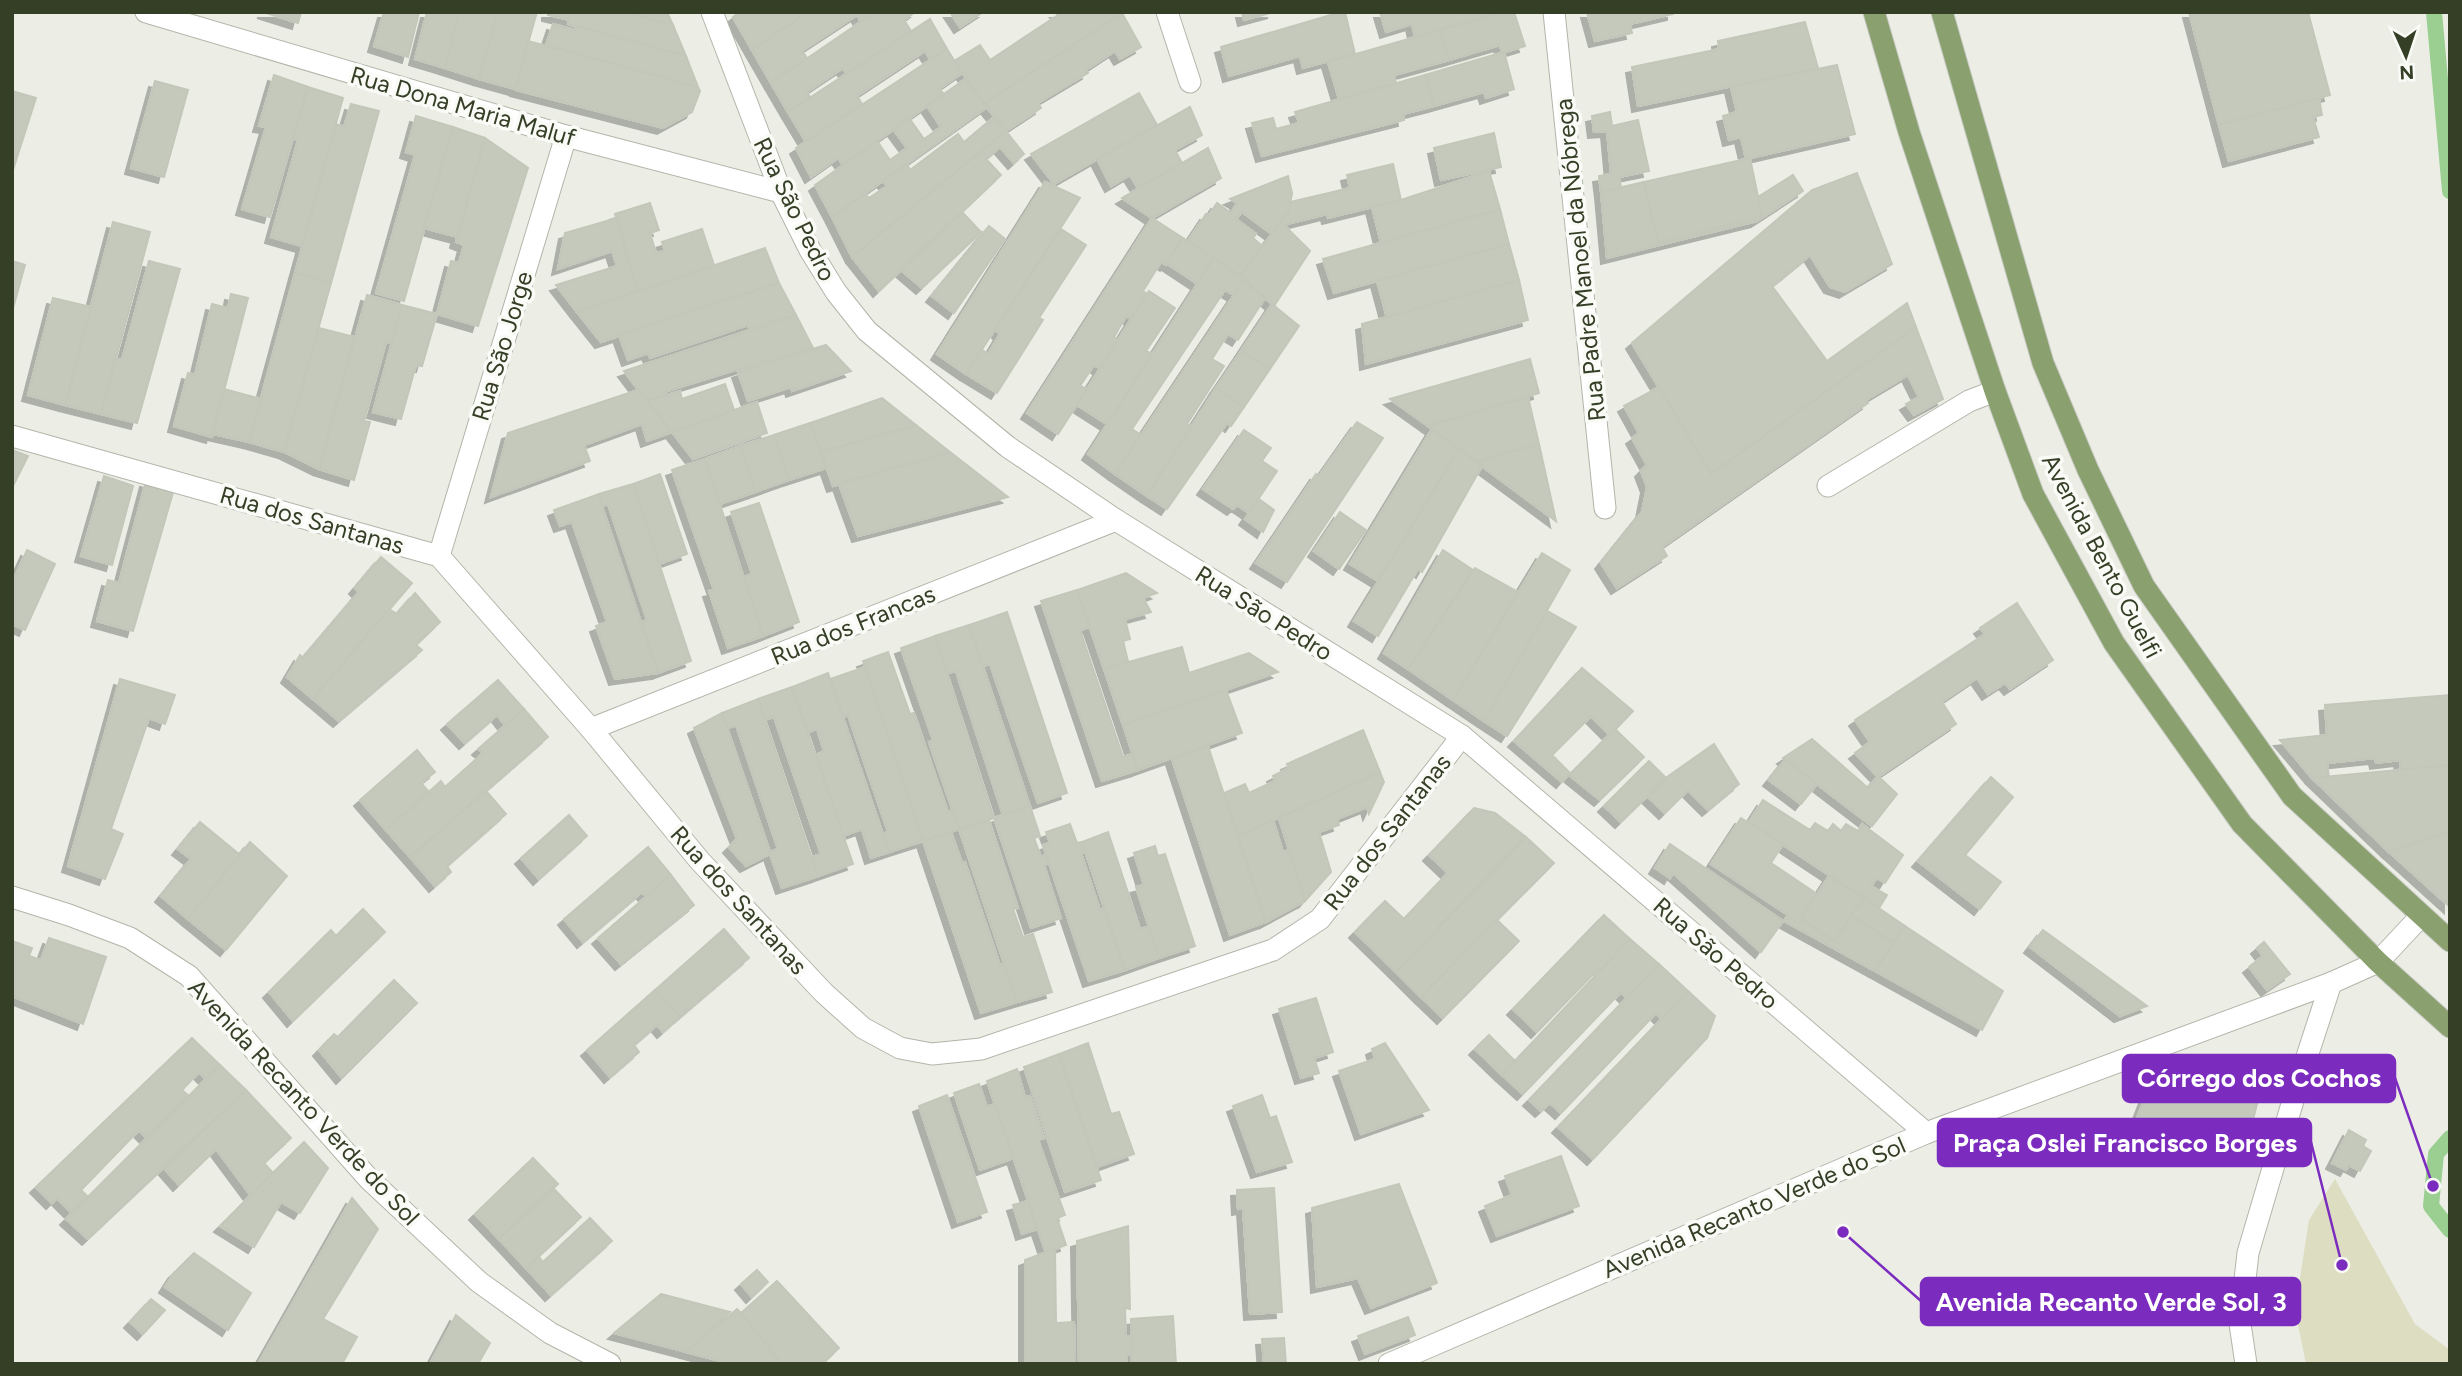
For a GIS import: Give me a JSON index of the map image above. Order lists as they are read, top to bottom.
{
  "streets": {
    "main road": ["Avenida Bento Guelfi"],
    "street": [
      "Rua Dona Maria Maluf",
      "Rua São Pedro",
      "Rua Padre Manoel da Nóbrega",
      "Rua São Jorge",
      "Rua dos Santanas",
      "Rua dos Francas",
      "Avenida Recanto Verde do Sol"
    ]
  },
  "crossings": [
    ["Rua Dona Maria Maluf", "Rua São Pedro"],
    ["Rua Dona Maria Maluf", "Rua São Jorge"],
    ["Rua São Pedro", "Rua dos Santanas"],
    ["Rua São Pedro", "Rua dos Francas"],
    ["Rua São Pedro", "Avenida Recanto Verde do Sol"],
    ["Rua São Jorge", "Rua dos Santanas"],
    ["Rua dos Santanas", "Rua dos Francas"],
    ["Avenida Bento Guelfi", "Avenida Recanto Verde do Sol"]
  ],
  "places": ["Córrego dos Cochos", "Avenida Recanto Verde Sol, 3", "Praça Oslei Francisco Borges"],
  "north": "bottom"
}
